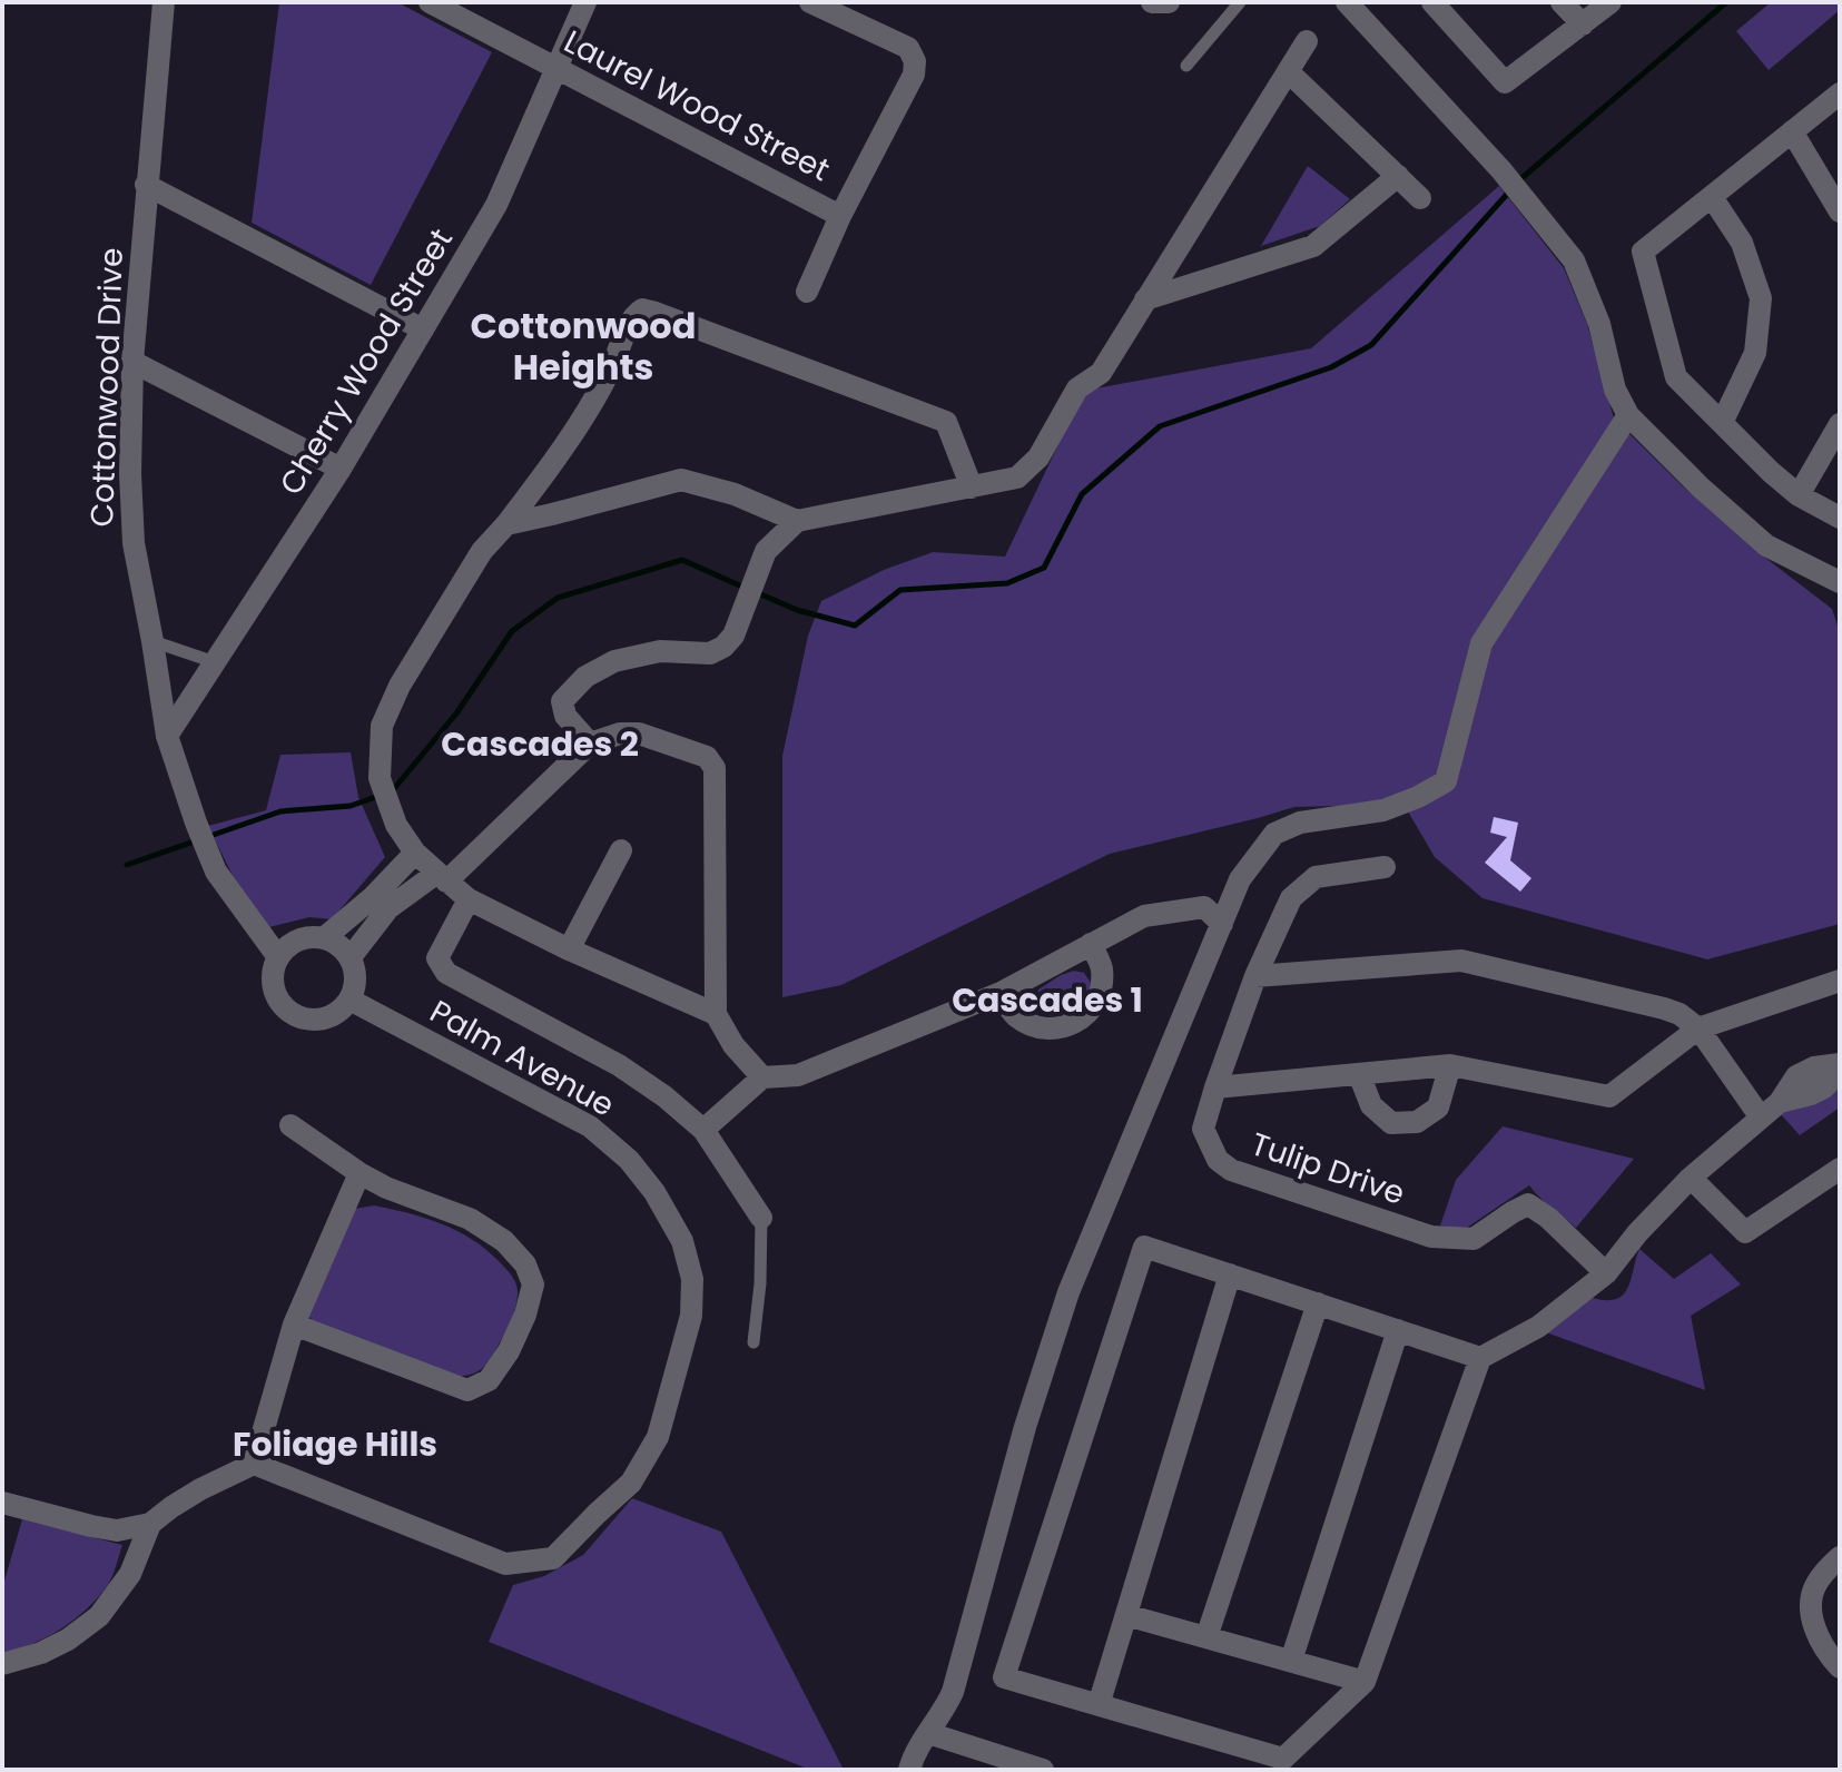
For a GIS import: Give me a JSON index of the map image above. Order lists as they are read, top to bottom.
{
  "streets": {
    "street": [
      "Laurel Wood Street",
      "Cherry Wood Street",
      "Cottonwood Drive",
      "Palm Avenue",
      "Tulip Drive"
    ]
  },
  "crossings": [
    ["Laurel Wood Street", "Cherry Wood Street"],
    ["Cherry Wood Street", "Cottonwood Drive"],
    ["Cottonwood Drive", "Palm Avenue"]
  ],
  "districts": [
    "Cottonwood Heights",
    "Cascades 2",
    "Cascades 1",
    "Foliage Hills"
  ]
}
